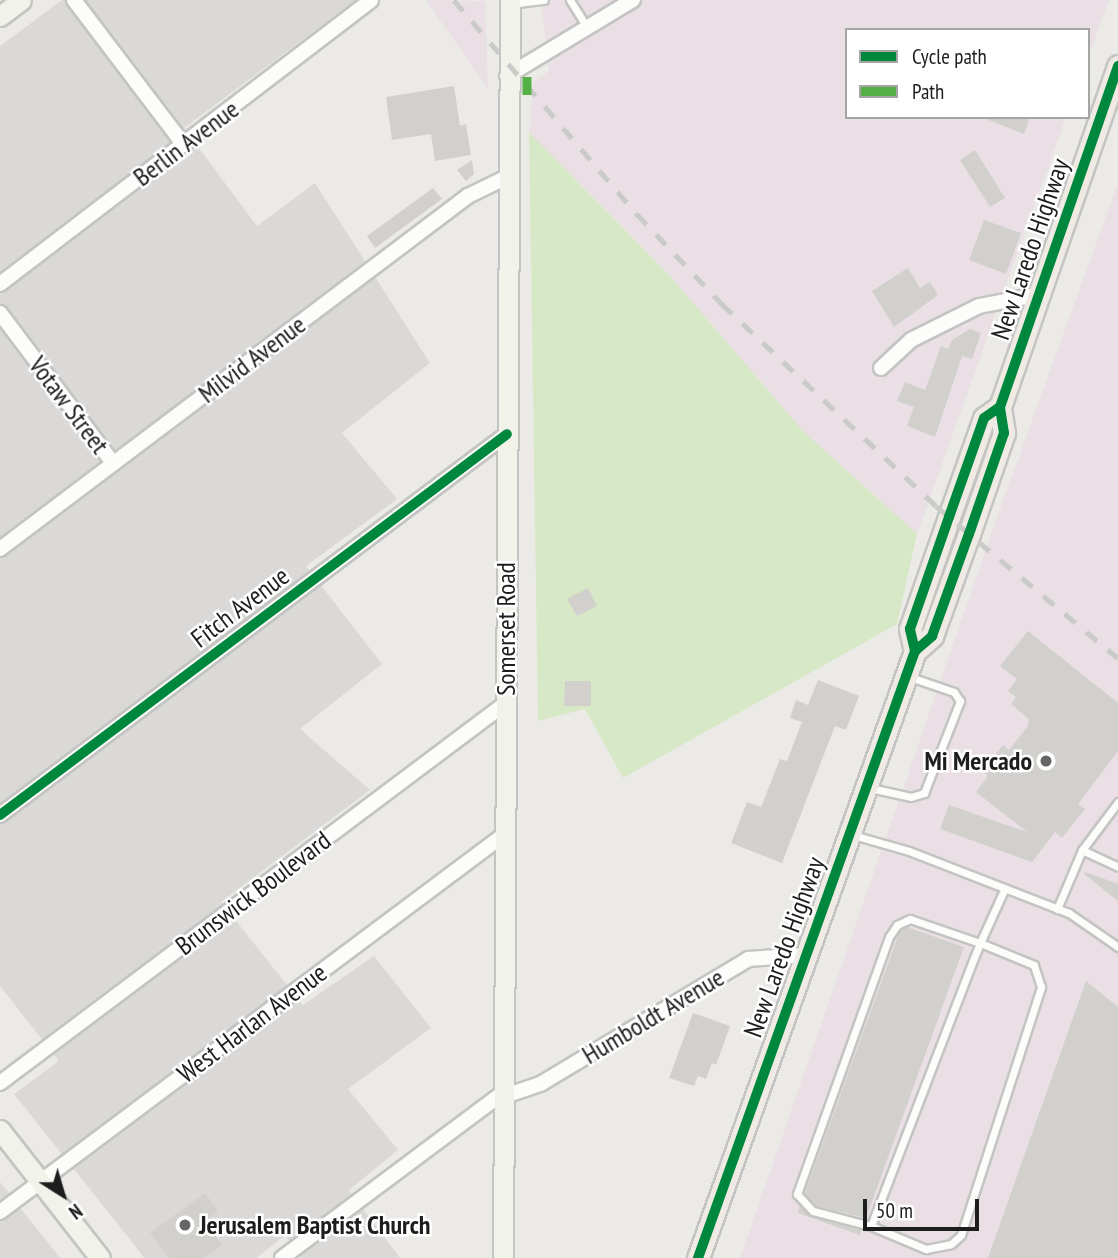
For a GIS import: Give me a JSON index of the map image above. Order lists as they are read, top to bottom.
{
  "streets": {
    "main road": ["New Laredo Highway", "Somerset Road"],
    "street": [
      "Berlin Avenue",
      "Milvid Avenue",
      "Votaw Street",
      "Fitch Avenue",
      "Brunswick Boulevard",
      "Humboldt Avenue",
      "West Harlan Avenue"
    ]
  },
  "crossings": [
    ["New Laredo Highway", "Humboldt Avenue"],
    ["Milvid Avenue", "Votaw Street"],
    ["Milvid Avenue", "Somerset Road"],
    ["Fitch Avenue", "Somerset Road"],
    ["Somerset Road", "Brunswick Boulevard"],
    ["Somerset Road", "Humboldt Avenue"],
    ["Somerset Road", "West Harlan Avenue"]
  ],
  "places": ["Mi Mercado", "Jerusalem Baptist Church"],
  "legend": ["Cycle path", "Path"],
  "scale_bar": "50 m",
  "north": "bottom right"
}
